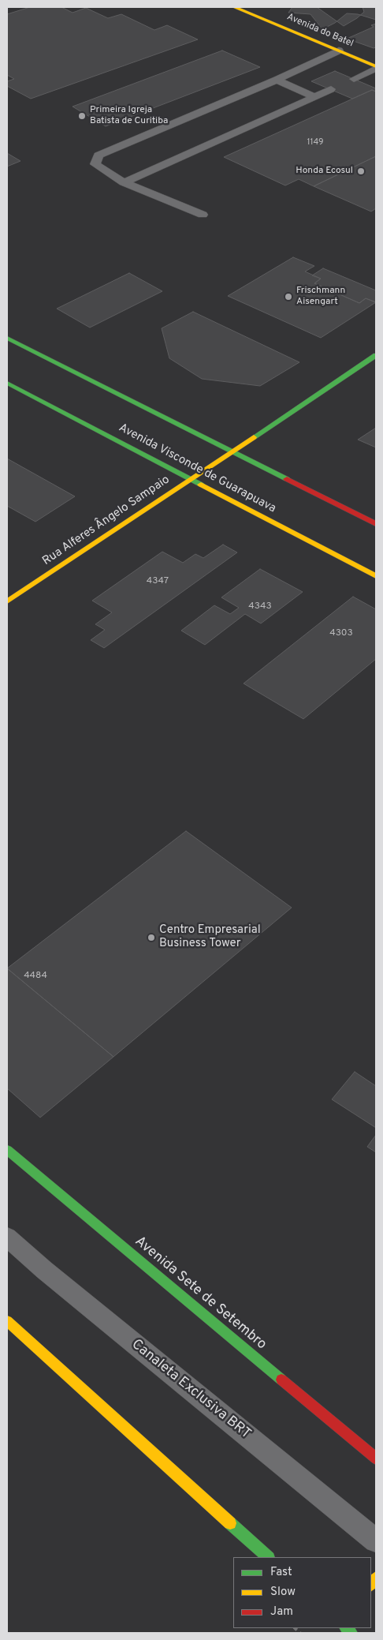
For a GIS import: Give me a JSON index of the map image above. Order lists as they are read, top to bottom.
{
  "streets": {
    "main road": [
      "Avenida do Batel",
      "Avenida Visconde de Guarapuava",
      "Rua Alferes Ângelo Sampaio",
      "Avenida Sete de Setembro"
    ],
    "lane": ["Canaleta Exclusiva BRT"]
  },
  "crossings": [
    ["Avenida Visconde de Guarapuava", "Rua Alferes Ângelo Sampaio"]
  ],
  "places": [
    "Primeira Igreja Batista de Curitiba",
    "Honda Ecosul",
    "Frischmann Aisengart",
    "Centro Empresarial Business Tower"
  ],
  "house_numbers": [
    "1149",
    "4347",
    "4343",
    "4303",
    "4484"
  ],
  "legend": ["Fast", "Slow", "Jam"]
}
